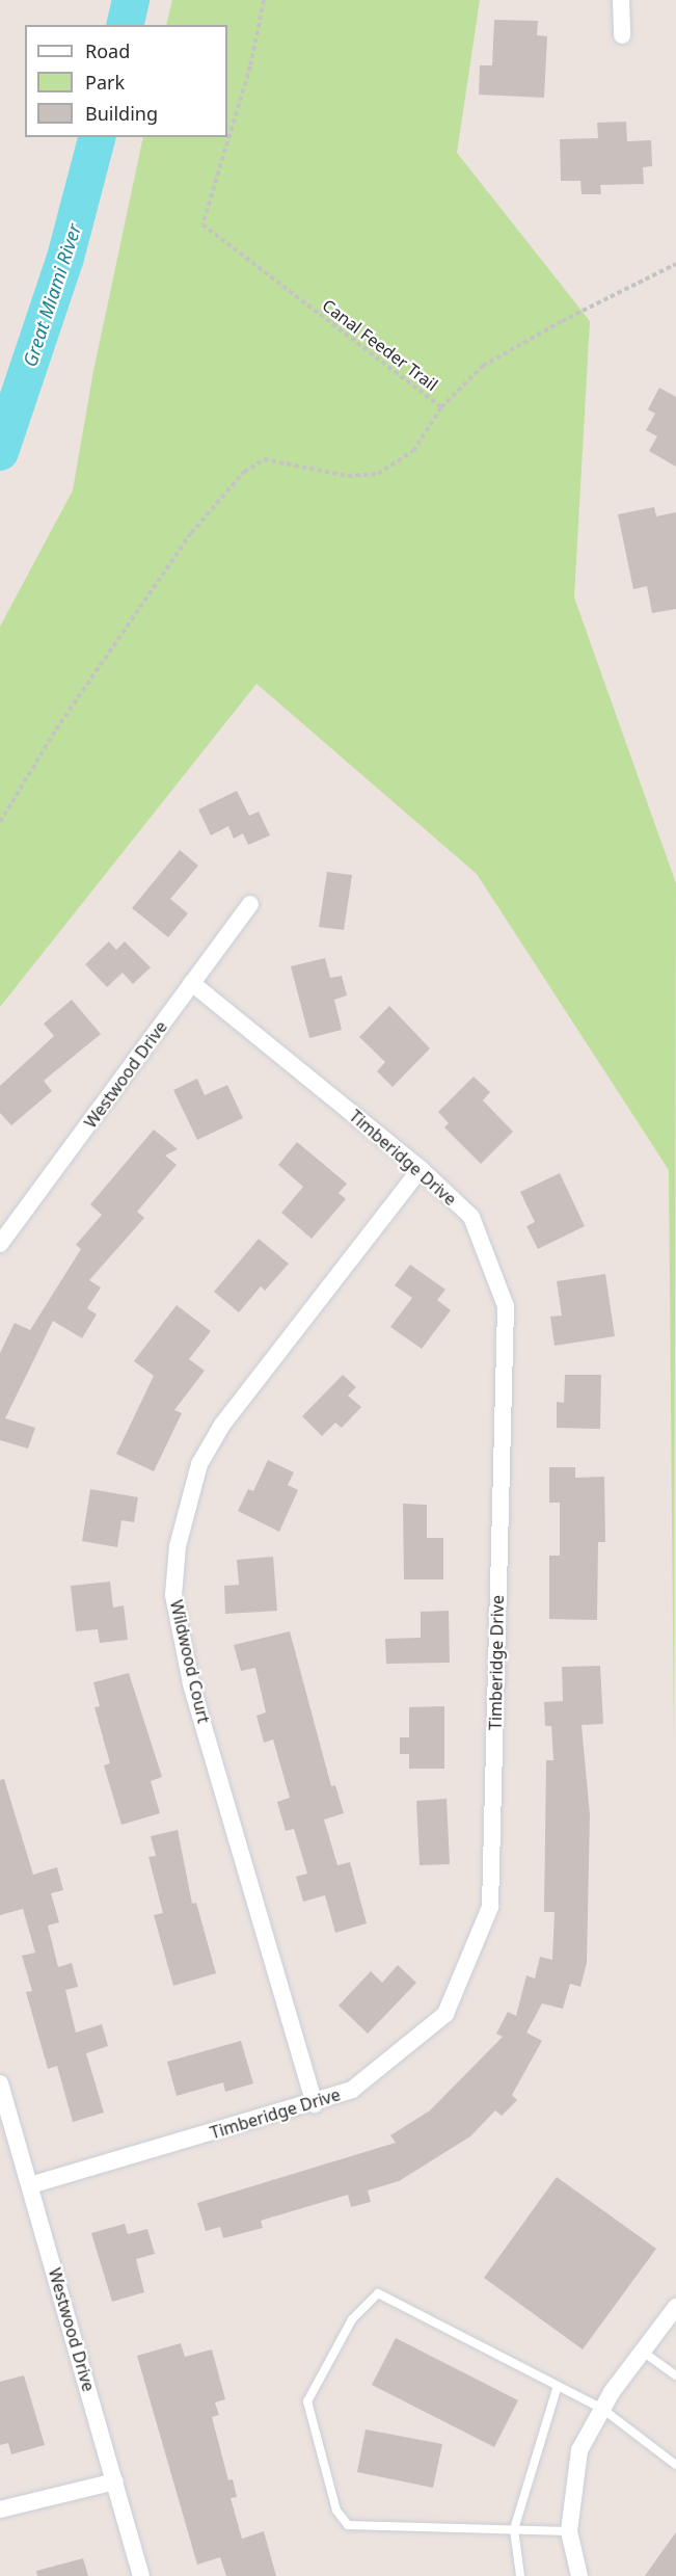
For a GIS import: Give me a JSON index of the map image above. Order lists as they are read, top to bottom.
{
  "streets": {
    "street": ["Westwood Drive", "Timberidge Drive", "Wildwood Court"],
    "path": ["Canal Feeder Trail"]
  },
  "crossings": [
    ["Westwood Drive", "Timberidge Drive"],
    ["Timberidge Drive", "Wildwood Court"]
  ],
  "water": ["Great Miami River"],
  "legend": ["Road", "Park", "Building"]
}
